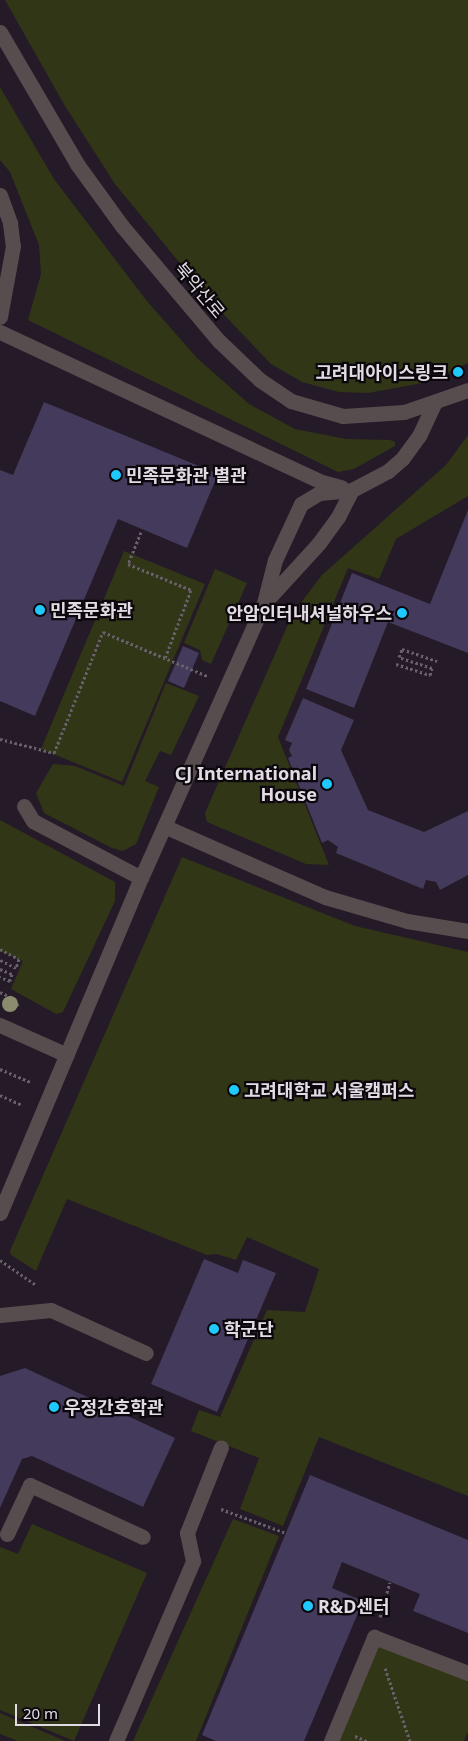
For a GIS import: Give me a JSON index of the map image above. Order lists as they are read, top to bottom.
{
  "streets": {
    "street": ["북악산로"]
  },
  "places": [
    "고려대아이스링크",
    "민족문화관 별관",
    "민족문화관",
    "안암인터내셔널하우스",
    "CJ International House",
    "고려대학교 서울캠퍼스",
    "학군단",
    "우정간호학관",
    "R&D센터"
  ],
  "scale_bar": "20 m"
}
